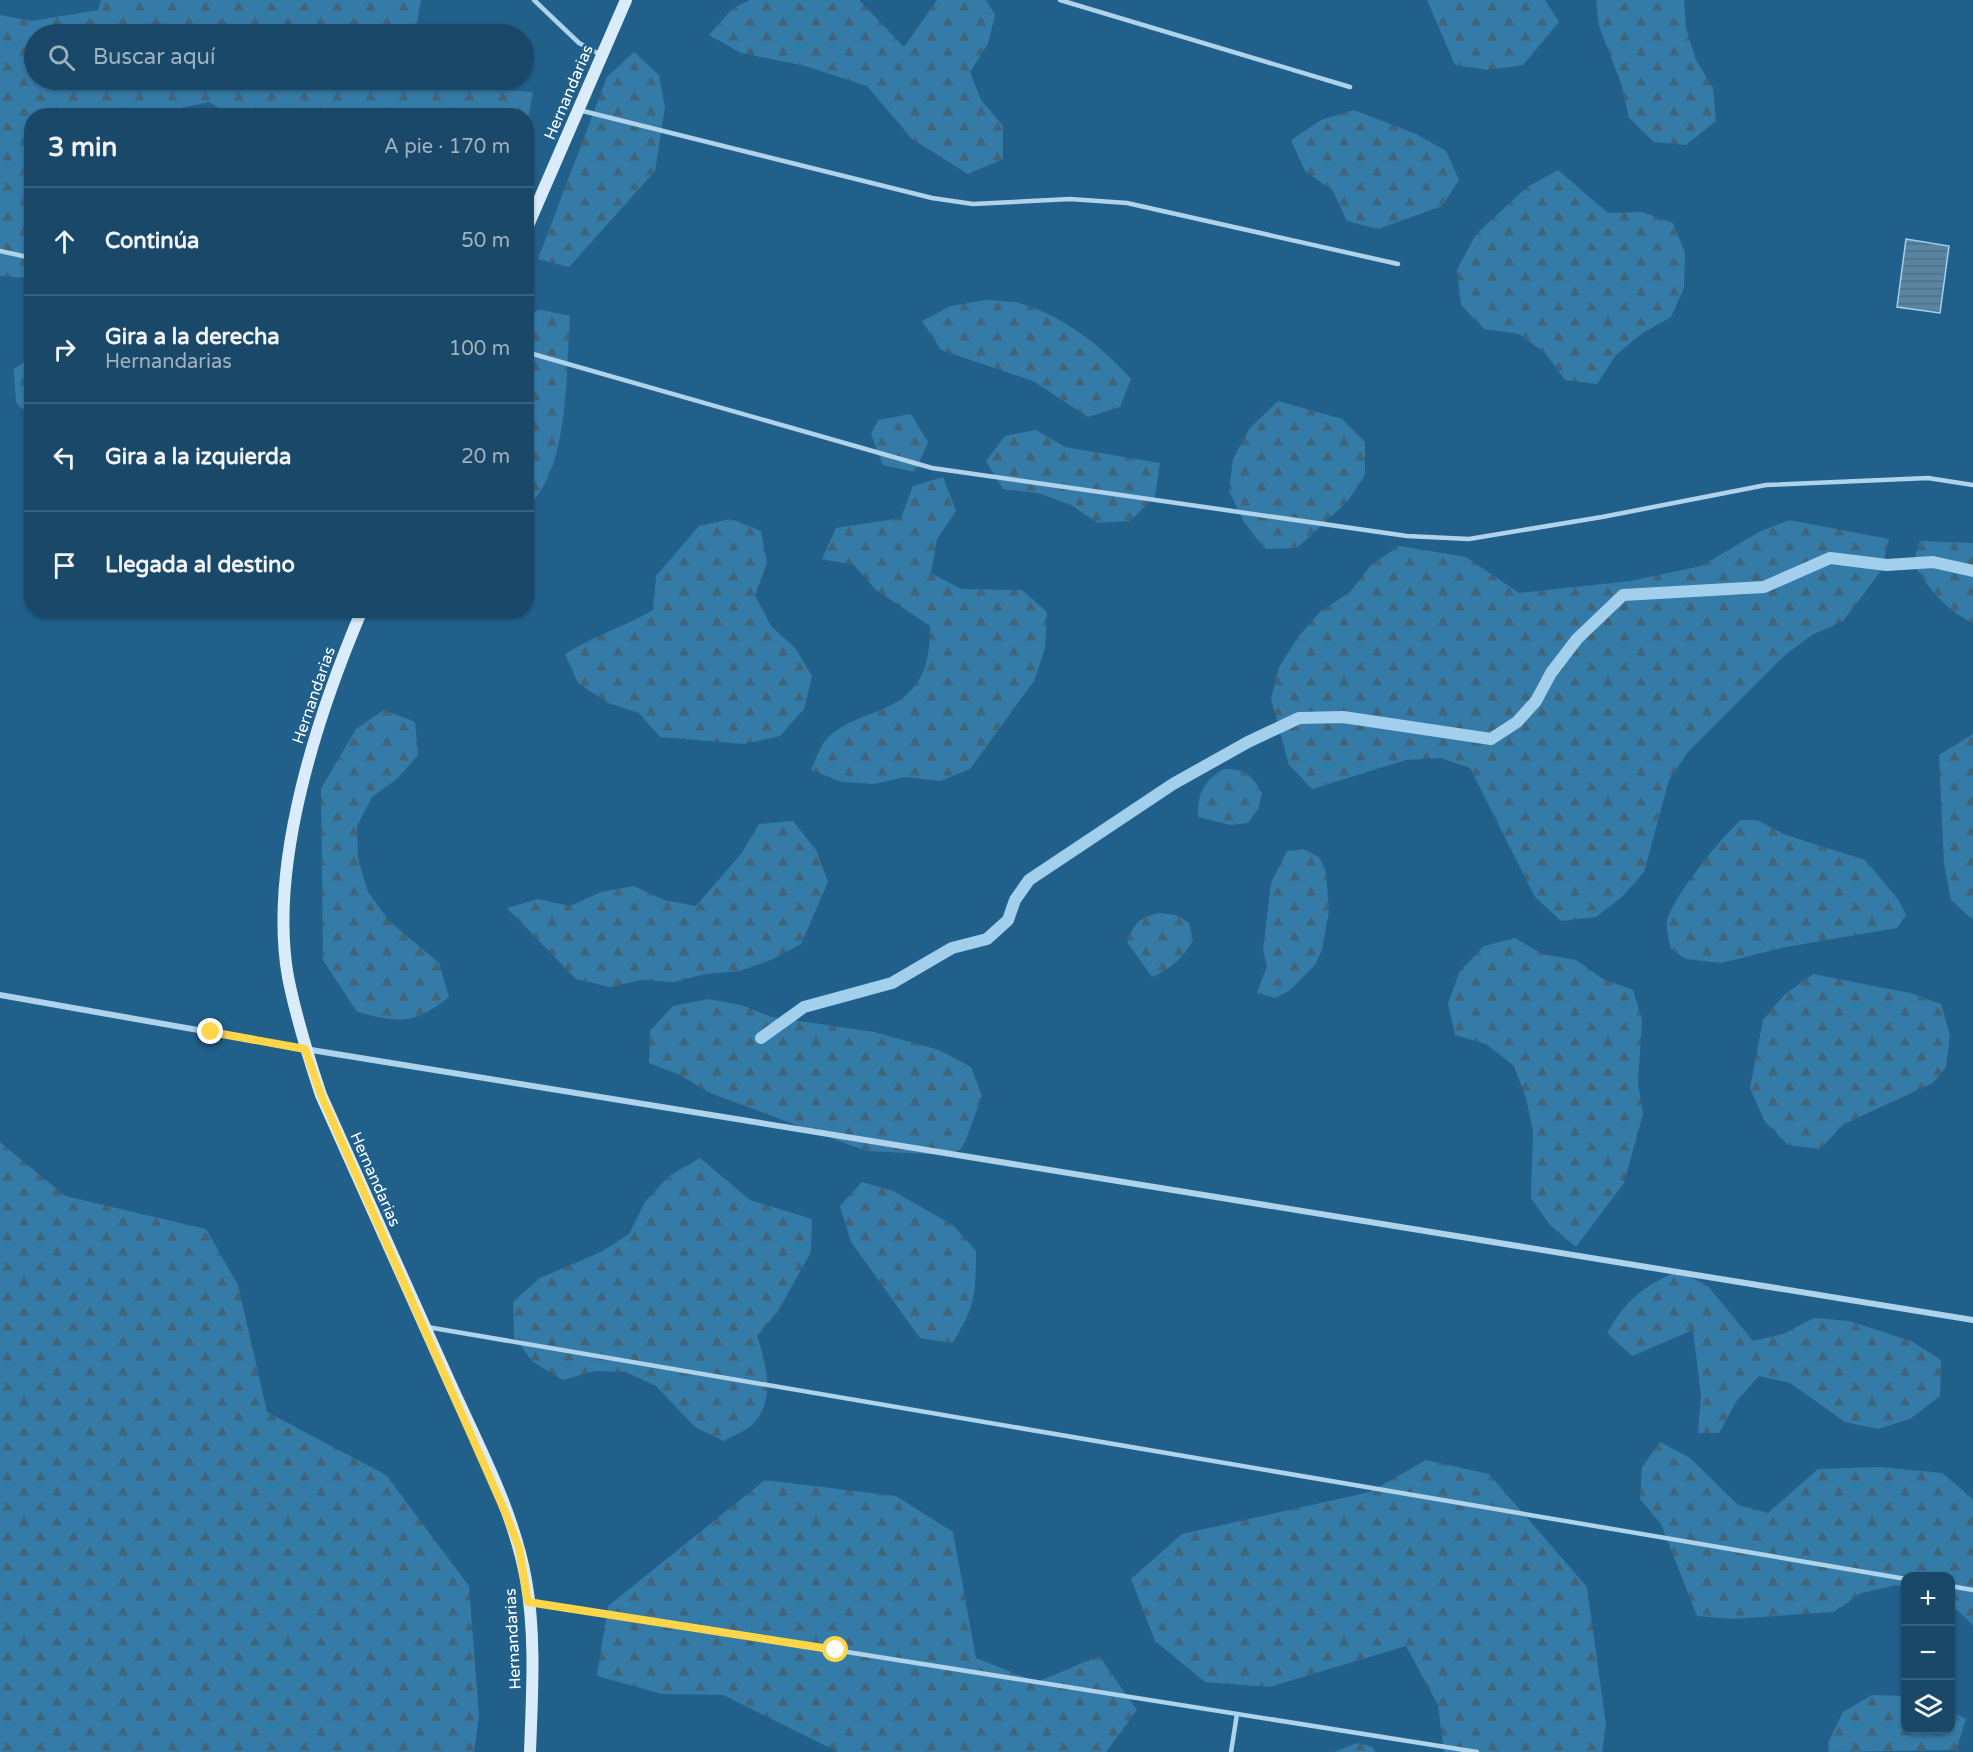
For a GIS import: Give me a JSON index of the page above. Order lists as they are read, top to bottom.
{
  "streets": {
    "street": ["Hernandarias"]
  },
  "page": {
    "search": "Buscar aquí",
    "heading": ["3 min", "A pie · 170 m"],
    "list": [
      ["Continúa", "50 m"],
      ["Gira a la derecha", "Hernandarias", "100 m"],
      ["Gira a la izquierda", "20 m"],
      "Llegada al destino"
    ],
    "map_buttons": ["+", "−"]
  }
}
